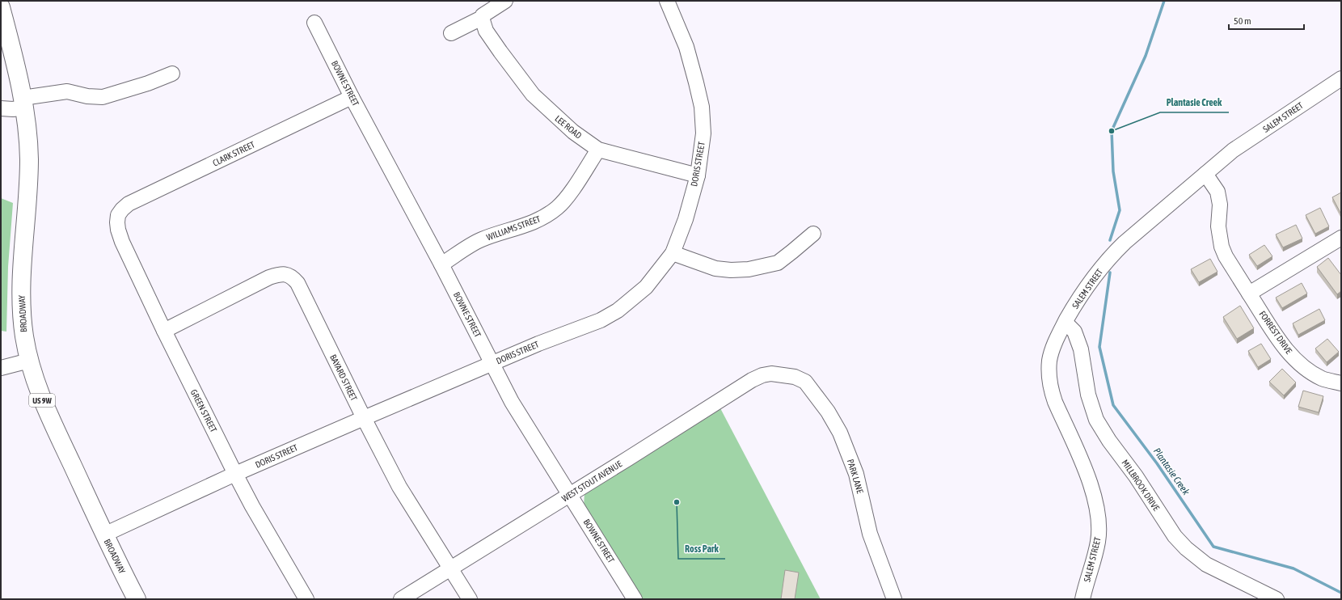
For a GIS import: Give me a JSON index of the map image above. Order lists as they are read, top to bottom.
{
  "streets": {
    "highway": ["BROADWAY", "US 9W"],
    "street": [
      "BOWNE STREET",
      "SALEM STREET",
      "LEE ROAD",
      "CLARK STREET",
      "DORIS STREET",
      "WILLIAMS STREET",
      "FORREST DRIVE",
      "BAYARD STREET",
      "GREEN STREET",
      "PARK LANE",
      "WEST STOUT AVENUE",
      "MILLBROOK DRIVE"
    ]
  },
  "crossings": [
    ["BOWNE STREET", "CLARK STREET"],
    ["BOWNE STREET", "DORIS STREET"],
    ["BOWNE STREET", "WILLIAMS STREET"],
    ["BOWNE STREET", "WEST STOUT AVENUE"],
    ["SALEM STREET", "FORREST DRIVE"],
    ["SALEM STREET", "MILLBROOK DRIVE"],
    ["LEE ROAD", "DORIS STREET"],
    ["LEE ROAD", "WILLIAMS STREET"],
    ["CLARK STREET", "GREEN STREET"],
    ["DORIS STREET", "BROADWAY"],
    ["DORIS STREET", "BAYARD STREET"],
    ["DORIS STREET", "GREEN STREET"],
    ["BAYARD STREET", "GREEN STREET"],
    ["BAYARD STREET", "WEST STOUT AVENUE"],
    ["PARK LANE", "WEST STOUT AVENUE"]
  ],
  "water": ["Plantasie Creek"],
  "places": ["Plantasie Creek", "Ross Park"],
  "scale_bar": "50 m"
}
